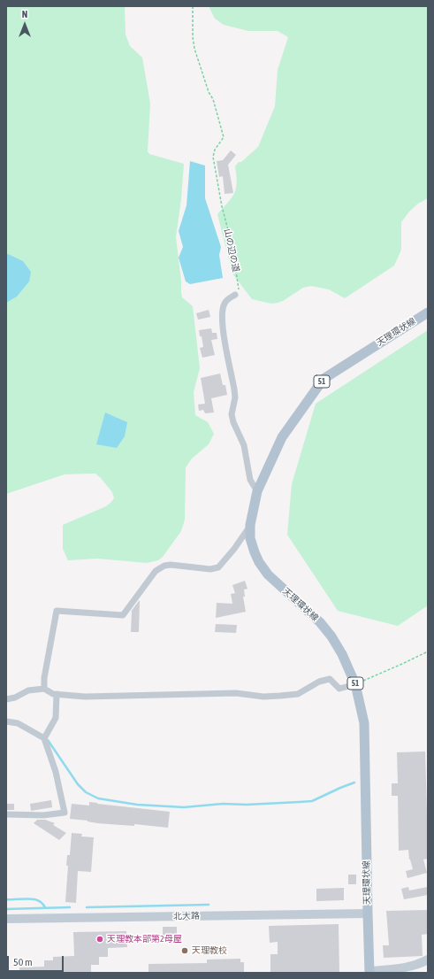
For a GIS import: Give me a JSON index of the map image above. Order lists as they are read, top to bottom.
{
  "streets": {
    "main road": ["天理環状線", "51"],
    "street": ["北大路"],
    "path": ["山の辺の道"]
  },
  "crossings": [
    ["天理環状線", "北大路"]
  ],
  "places": ["天理教本部第2母屋", "天理教校"],
  "scale_bar": "50 m",
  "north": "top"
}
